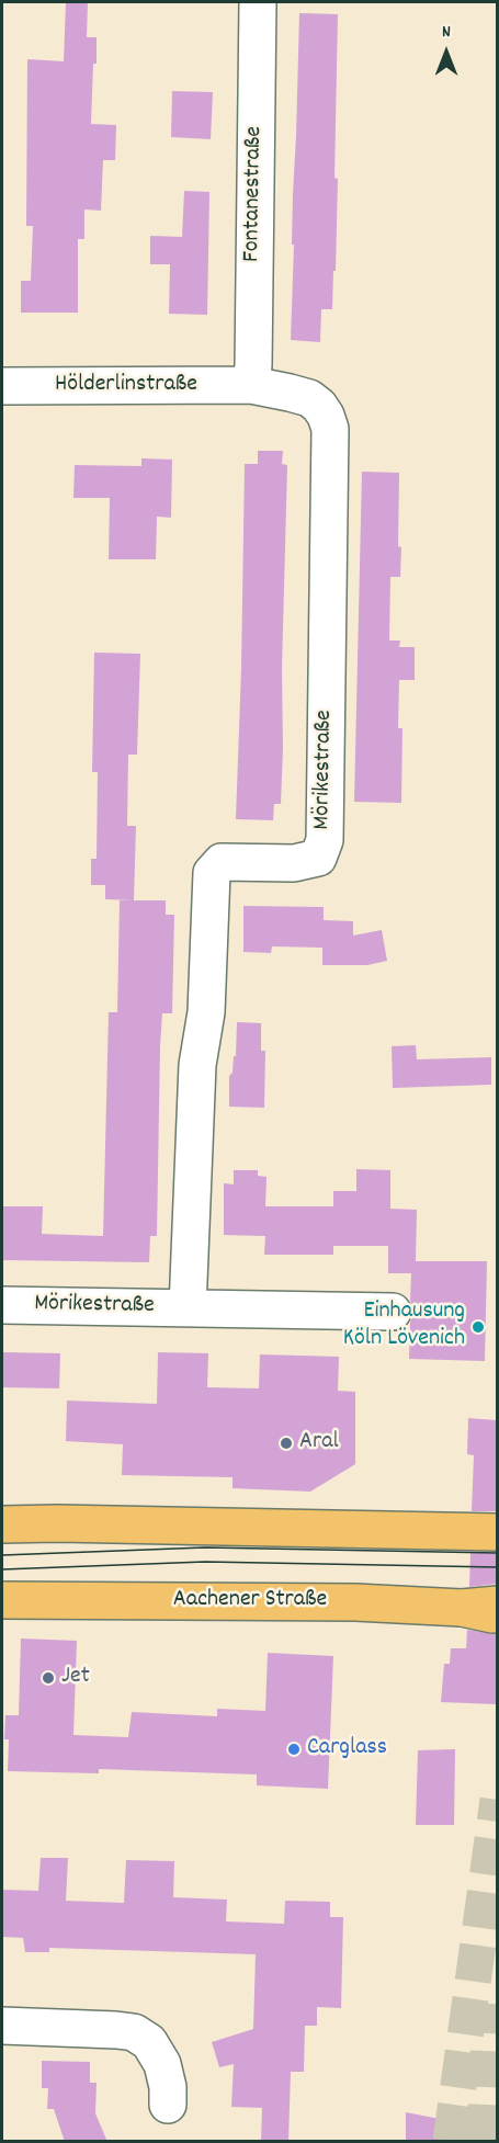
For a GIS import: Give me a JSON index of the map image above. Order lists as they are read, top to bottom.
{
  "streets": {
    "main road": ["Aachener Straße"],
    "street": ["Fontanestraße", "Hölderlinstraße", "Mörikestraße"]
  },
  "crossings": [
    ["Fontanestraße", "Hölderlinstraße"],
    ["Fontanestraße", "Mörikestraße"],
    ["Hölderlinstraße", "Mörikestraße"]
  ],
  "places": [
    "Einhausung Köln Lövenich",
    "Aral",
    "Jet",
    "Carglass"
  ],
  "north": "top"
}
